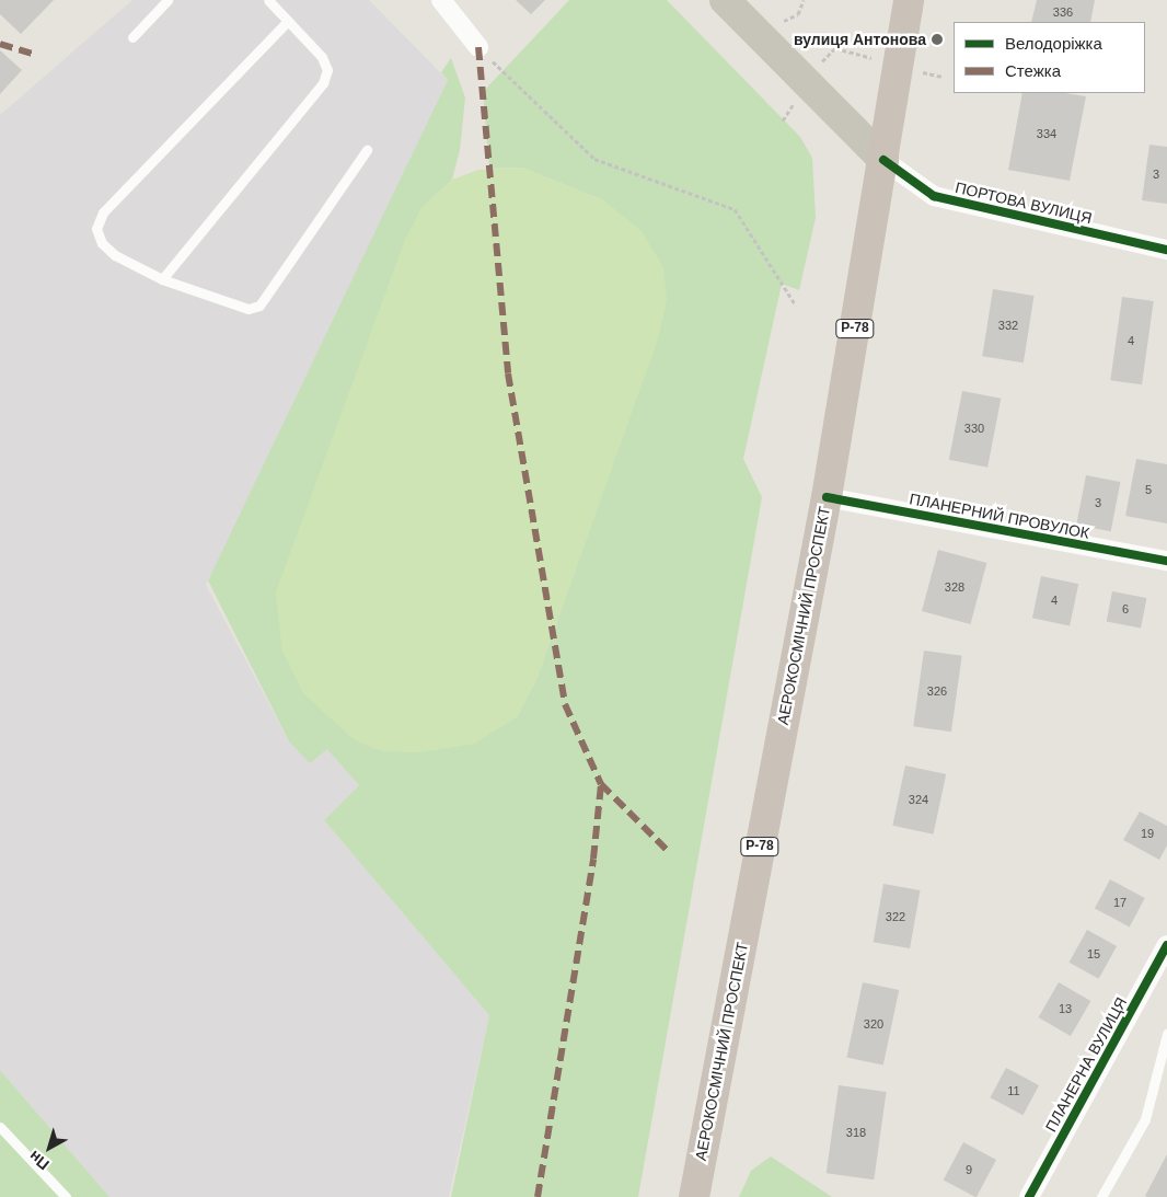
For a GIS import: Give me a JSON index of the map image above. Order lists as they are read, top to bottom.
{
  "streets": {
    "highway": ["Р-78", "АЕРОКОСМІЧНИЙ ПРОСПЕКТ"],
    "street": ["ПОРТОВА ВУЛИЦЯ", "ПЛАНЕРНИЙ ПРОВУЛОК", "ПЛАНЕРНА ВУЛИЦЯ"]
  },
  "crossings": [
    ["ПОРТОВА ВУЛИЦЯ", "АЕРОКОСМІЧНИЙ ПРОСПЕКТ"],
    ["ПЛАНЕРНИЙ ПРОВУЛОК", "АЕРОКОСМІЧНИЙ ПРОСПЕКТ"]
  ],
  "places": ["вулиця Антонова"],
  "house_numbers": [
    "336",
    "334",
    "3",
    "332",
    "4",
    "330",
    "5",
    "3",
    "328",
    "4",
    "6",
    "326",
    "324",
    "19",
    "17",
    "322",
    "15",
    "13",
    "320",
    "11",
    "318",
    "9"
  ],
  "legend": ["Велодоріжка", "Стежка"],
  "north": "bottom left"
}
